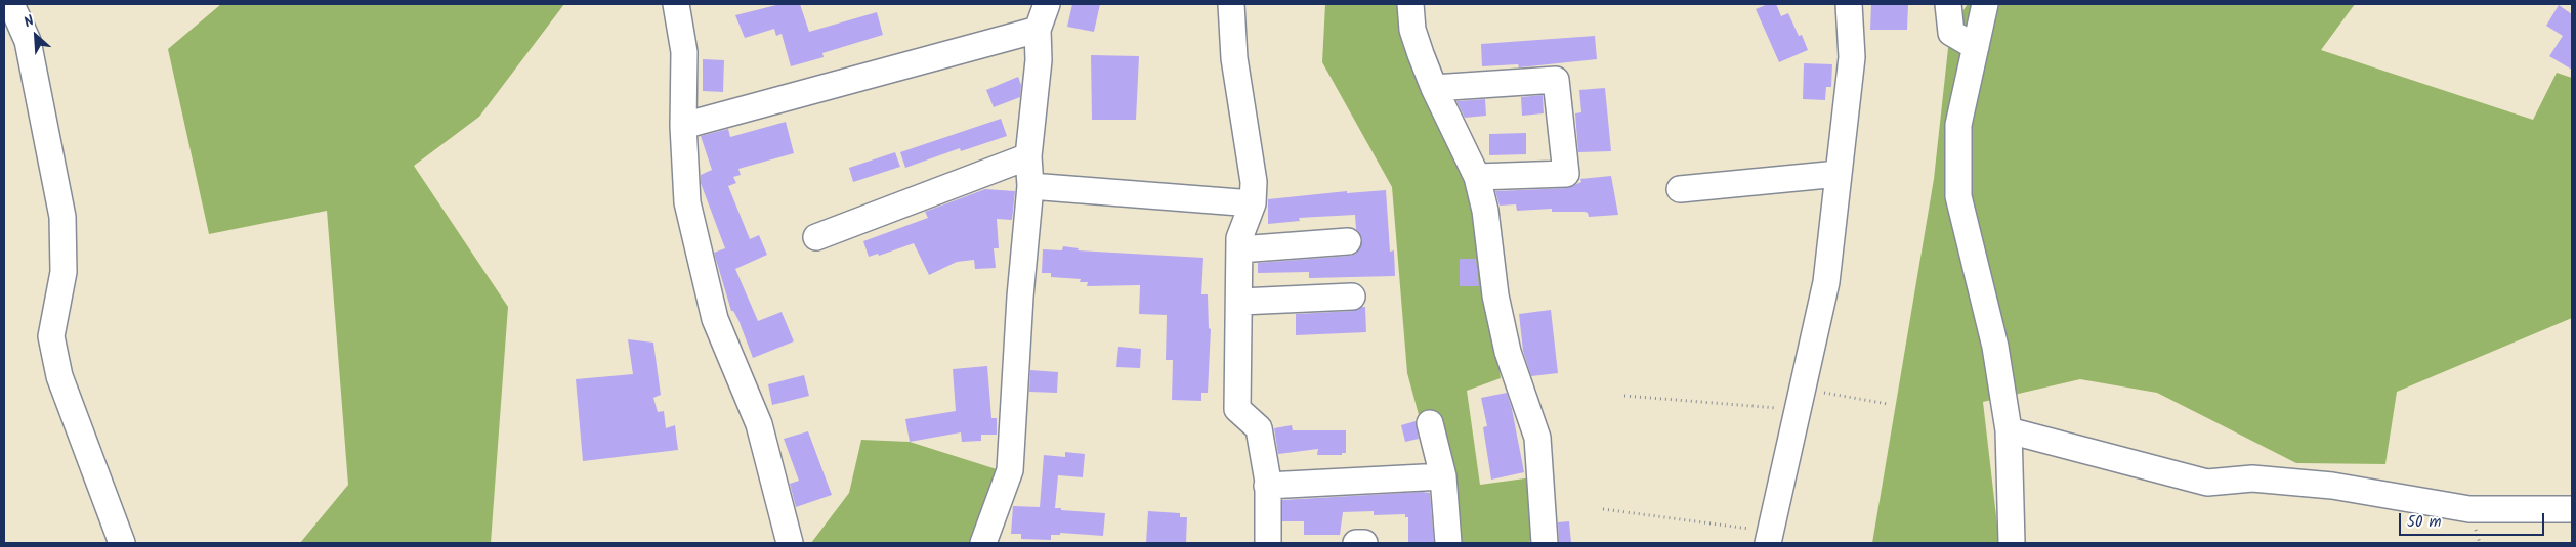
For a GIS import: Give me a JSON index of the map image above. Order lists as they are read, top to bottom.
{
  "scale_bar": "50 m",
  "north": "top left"
}
